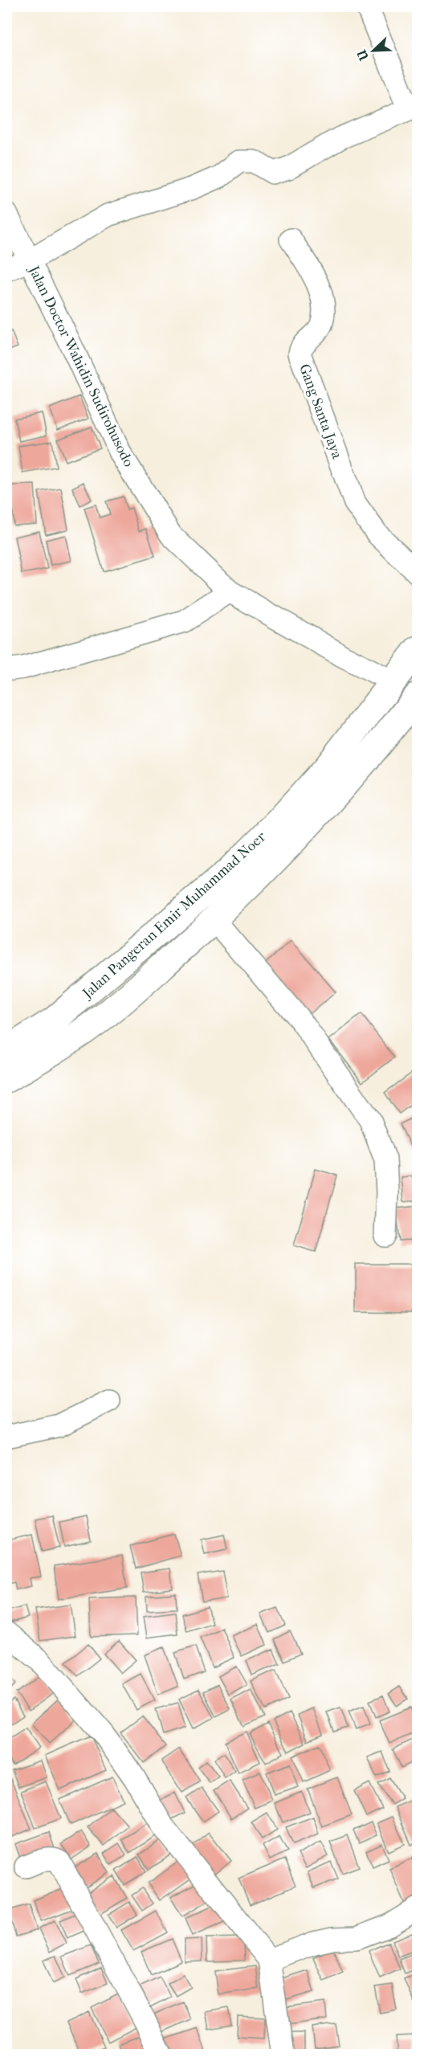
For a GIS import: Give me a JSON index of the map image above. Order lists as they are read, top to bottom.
{
  "streets": {
    "main road": ["Jalan Pangeran Emir Muhammad Noer"],
    "street": ["Jalan Doctor Wahidin Sudirohusodo", "Gang Santa Jaya"]
  },
  "crossings": [
    ["Jalan Doctor Wahidin Sudirohusodo", "Jalan Pangeran Emir Muhammad Noer"]
  ],
  "north": "bottom left"
}
